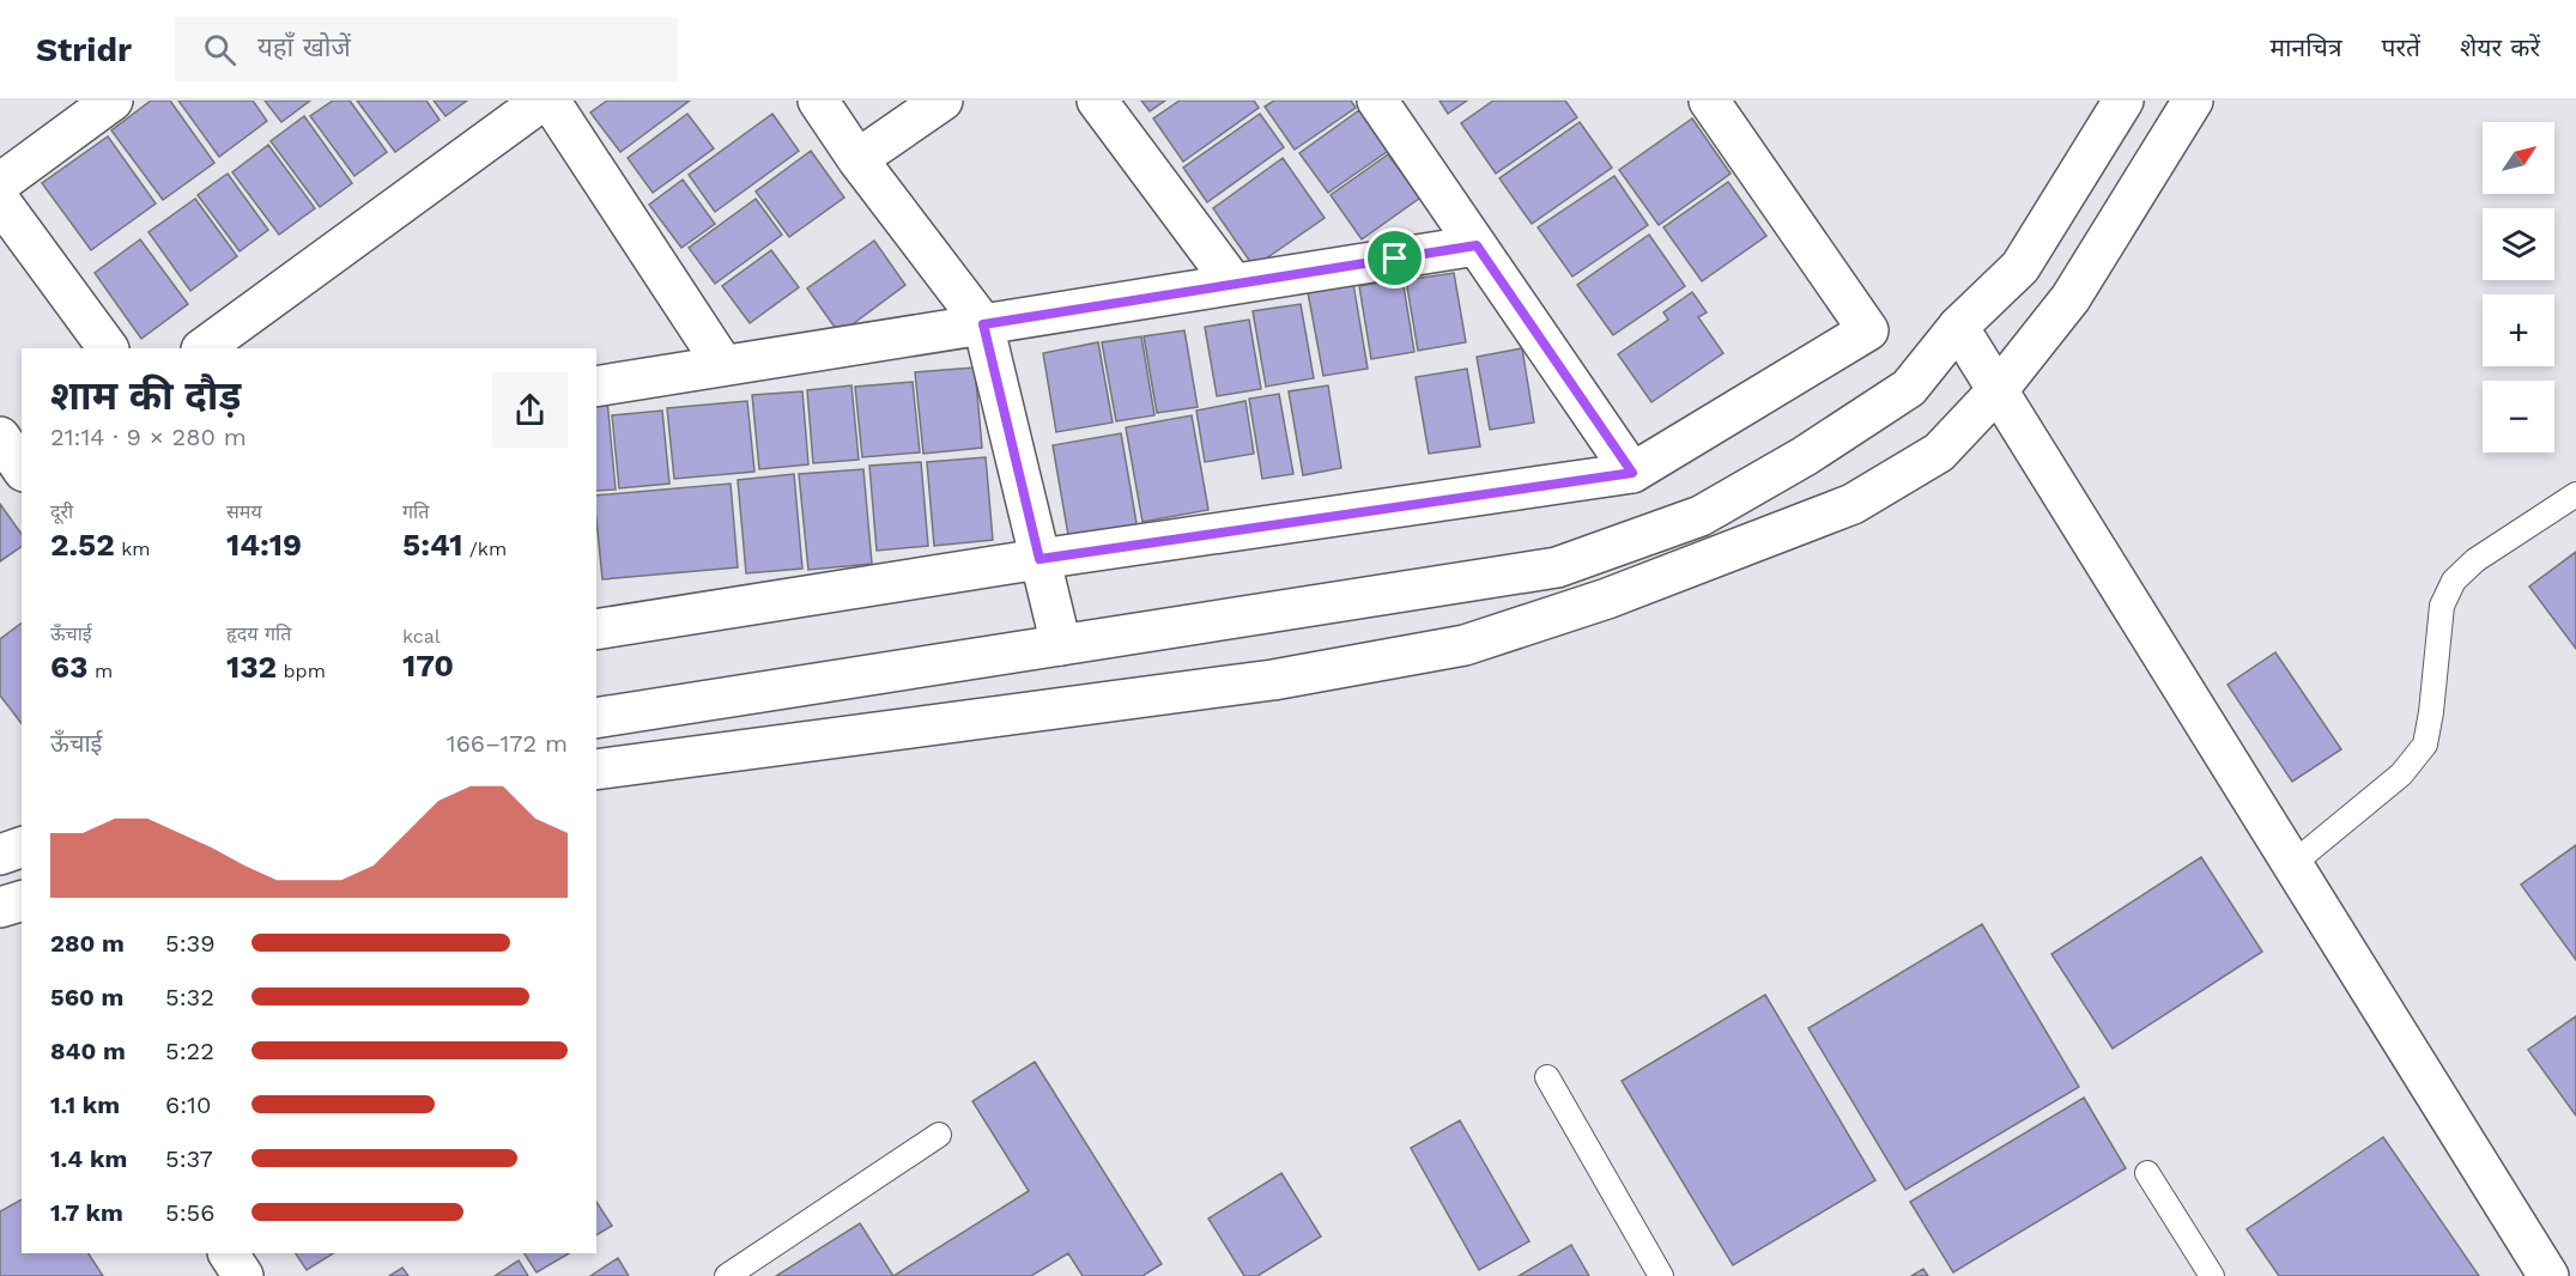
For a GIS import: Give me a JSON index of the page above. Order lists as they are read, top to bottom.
{
  "north": "top right",
  "page": {
    "header": "Stridr",
    "search": "यहाँ खोजें",
    "nav": ["मानचित्र", "परतें", "शेयर करें"],
    "map_buttons": ["+", "−"],
    "heading": ["शाम की दौड़", "21:14 · 9 × 280 m"],
    "stats": [
      ["दूरी", "2.52 km"],
      ["समय", "14:19"],
      ["गति", "5:41 /km"],
      ["ऊँचाई", "63 m"],
      ["हृदय गति", "132 bpm"],
      ["kcal", "170"]
    ],
    "chart": ["ऊँचाई", "166–172 m"],
    "list": [
      {
        "name": "280 m",
        "note": "5:39"
      },
      {
        "name": "560 m",
        "note": "5:32"
      },
      {
        "name": "840 m",
        "note": "5:22"
      },
      {
        "name": "1.1 km",
        "note": "6:10"
      },
      {
        "name": "1.4 km",
        "note": "5:37"
      },
      {
        "name": "1.7 km",
        "note": "5:56"
      }
    ]
  }
}
